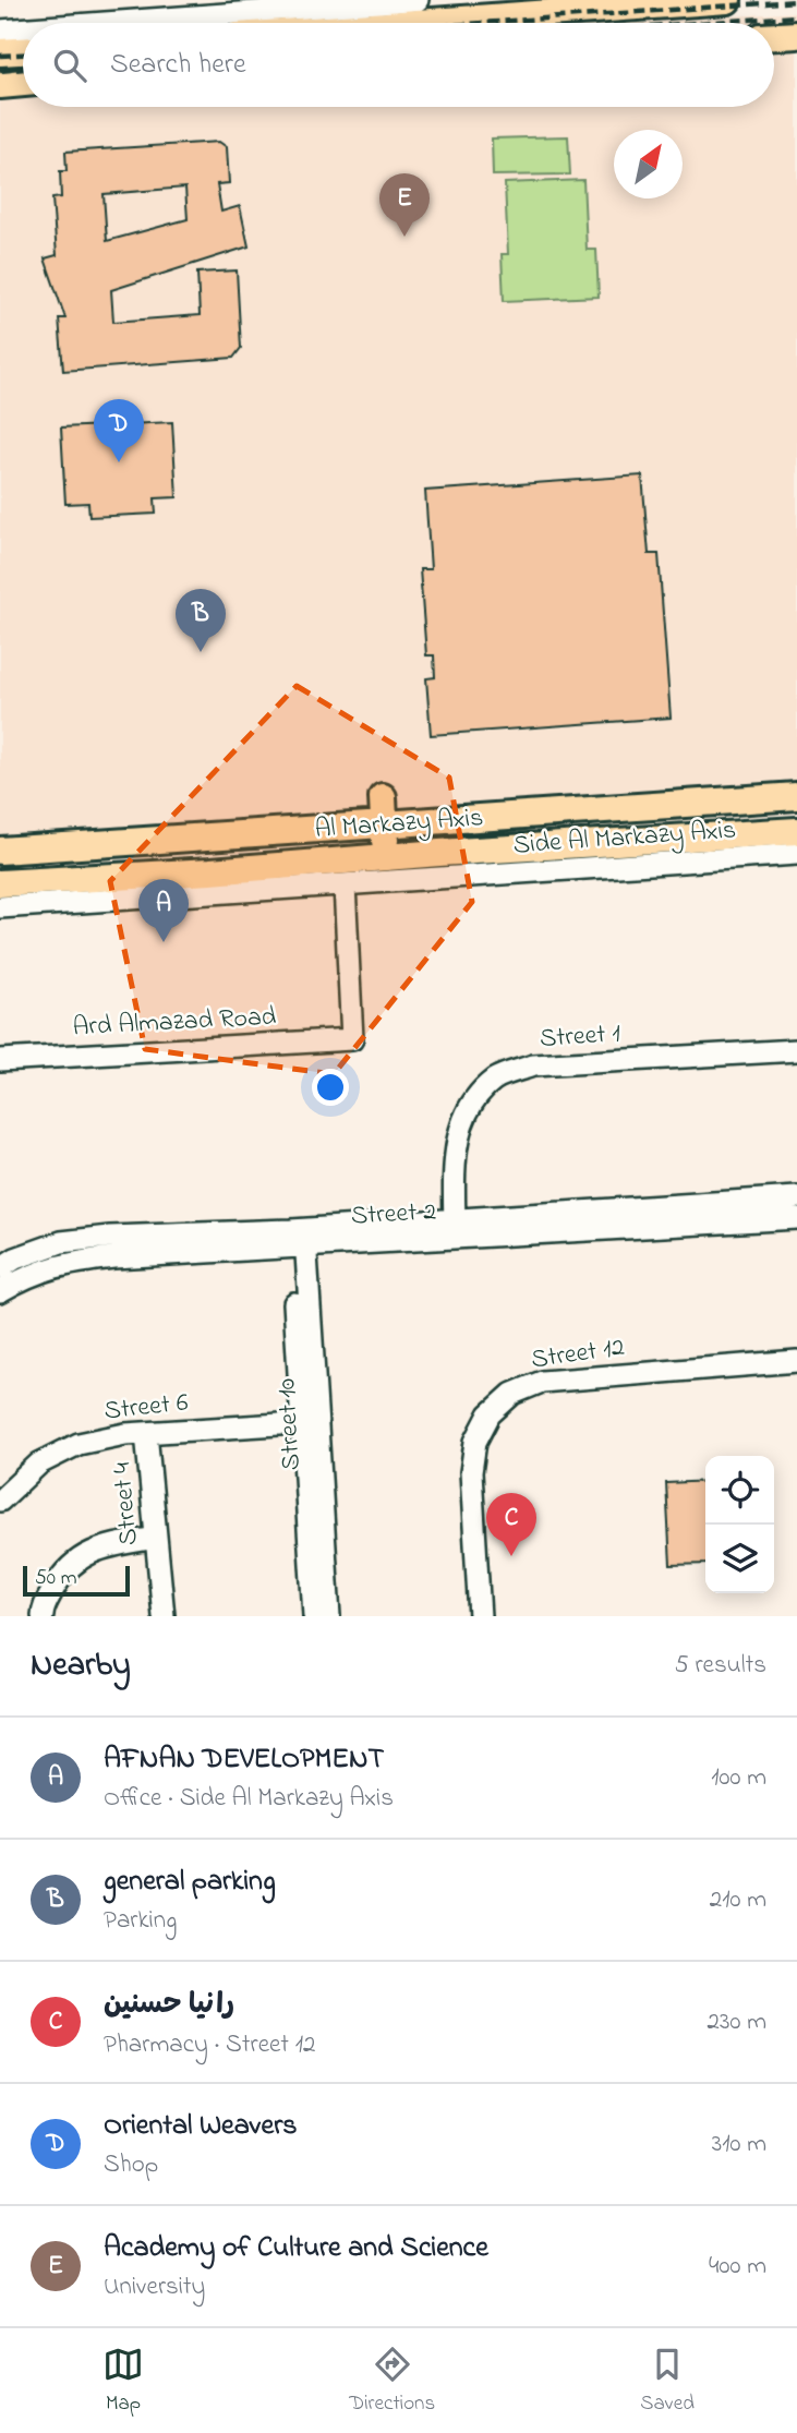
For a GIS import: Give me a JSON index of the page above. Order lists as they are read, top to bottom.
{
  "streets": {
    "main road": ["Al Markazy Axis"],
    "street": [
      "Side Al Markazy Axis",
      "Ard Almazad Road",
      "Street 1",
      "Street 2",
      "Street 12",
      "Street 6",
      "Street 10",
      "Street 4"
    ]
  },
  "crossings": [
    ["Side Al Markazy Axis", "Ard Almazad Road"],
    ["Street 1", "Street 2"],
    ["Street 2", "Street 10"],
    ["Street 6", "Street 10"],
    ["Street 6", "Street 4"]
  ],
  "scale_bar": "50 m",
  "north": "top right",
  "page": {
    "search": "Search here",
    "pins": [
      "E",
      "D",
      "B",
      "A",
      "C"
    ],
    "scale": "50 m",
    "heading": ["Nearby", "5 results"],
    "list": [
      {
        "mark": "A",
        "name": "AFNAN DEVELOPMENT",
        "note": "Office · Side Al Markazy Axis",
        "value": "100 m"
      },
      {
        "mark": "B",
        "name": "general parking",
        "note": "Parking",
        "value": "210 m"
      },
      {
        "mark": "C",
        "name": "رانيا حسنين",
        "note": "Pharmacy · Street 12",
        "value": "230 m"
      },
      {
        "mark": "D",
        "name": "Oriental Weavers",
        "note": "Shop",
        "value": "310 m"
      },
      {
        "mark": "E",
        "name": "Academy of Culture and Science",
        "note": "University",
        "value": "400 m"
      }
    ],
    "nav": ["Map", "Directions", "Saved"]
  }
}
